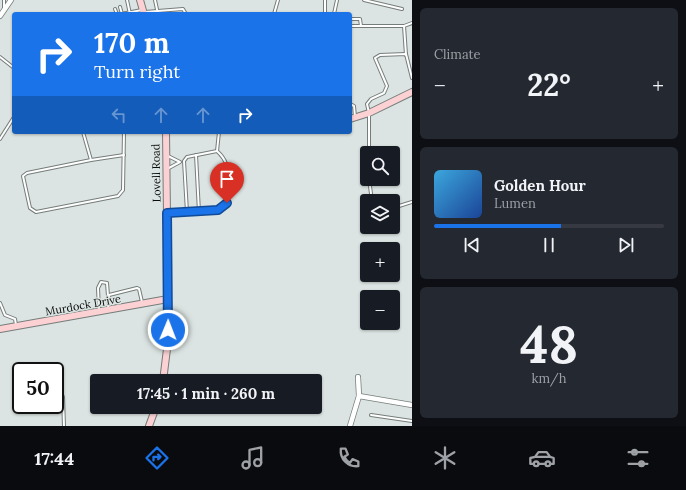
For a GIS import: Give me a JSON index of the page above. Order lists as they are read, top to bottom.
{
  "streets": {
    "main road": ["Lovell Road", "Murdock Drive"]
  },
  "crossings": [
    ["Lovell Road", "Murdock Drive"]
  ],
  "page": {
    "tile": [
      "Climate",
      ["48", "km/h"]
    ],
    "turn": ["170 m", "Turn right"],
    "heat": ["−", "22°", "+"],
    "map_buttons": ["+", "−"],
    "song": ["Golden Hour", "Lumen"],
    "limit": "50",
    "trip": "17:45 · 1 min · 260 m",
    "tabs": "17:44"
  }
}
